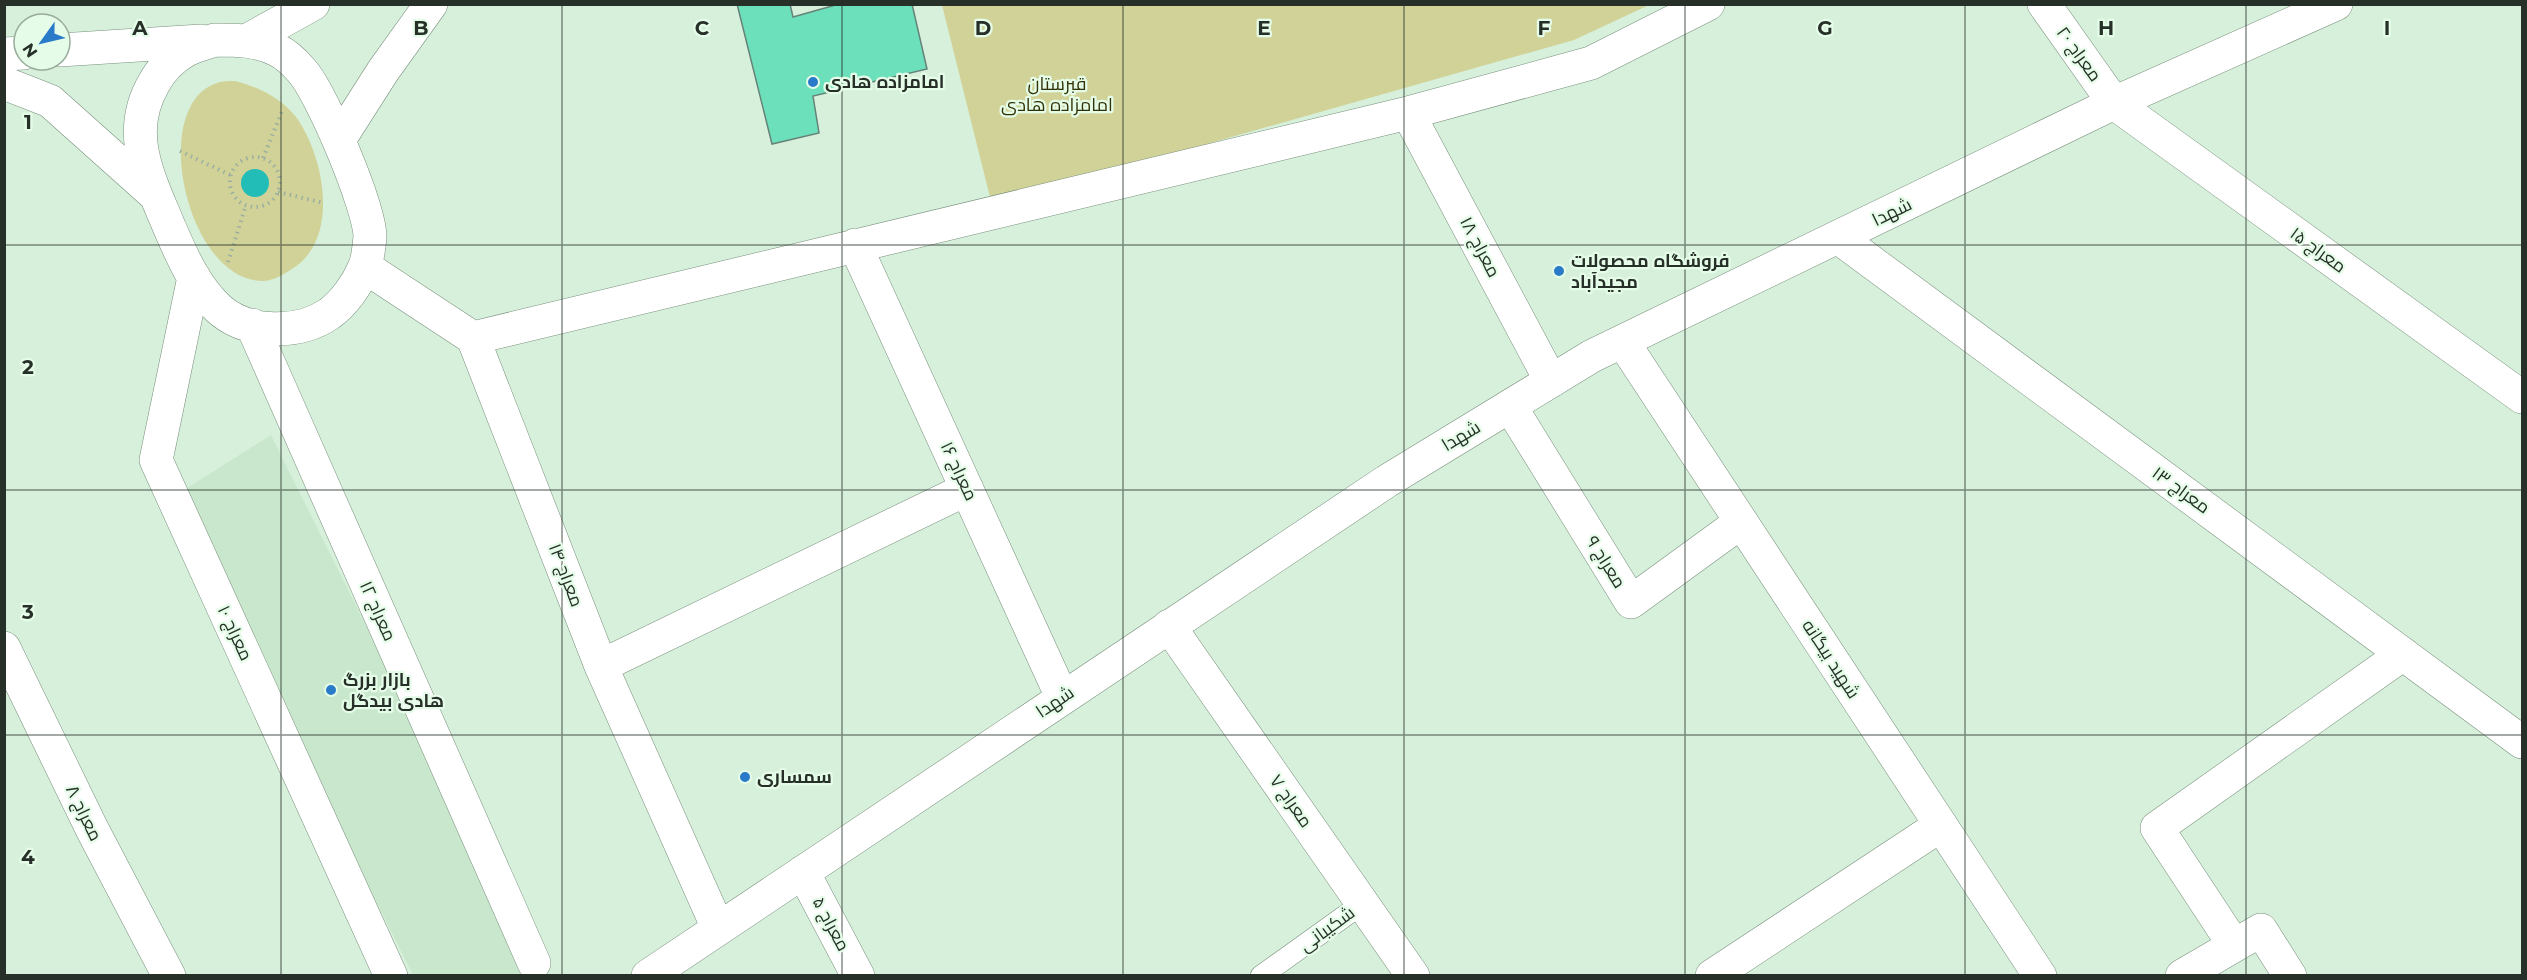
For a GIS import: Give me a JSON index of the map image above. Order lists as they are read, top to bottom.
{
  "streets": {
    "street": [
      "معراج ۲۰",
      "شهدا",
      "معراج ۱۸",
      "معراج ۱۵",
      "معراج ۱۶",
      "معراج ۱۳",
      "معراج ۹",
      "معراج ۱۴",
      "معراج ۱۲",
      "معراج ۱۰",
      "شهید بیگانه",
      "معراج ۷",
      "معراج ۸",
      "معراج ۵"
    ],
    "lane": ["شکیبانی"]
  },
  "crossings": [
    ["معراج ۲۰", "شهدا"],
    ["معراج ۲۰", "معراج ۱۵"],
    ["شهدا", "معراج ۱۸"],
    ["شهدا", "معراج ۱۵"],
    ["شهدا", "معراج ۱۶"],
    ["شهدا", "معراج ۱۳"],
    ["شهدا", "معراج ۹"],
    ["شهدا", "معراج ۱۴"],
    ["شهدا", "شهید بیگانه"],
    ["شهدا", "معراج ۷"],
    ["شهدا", "معراج ۵"],
    ["معراج ۹", "شهید بیگانه"],
    ["معراج ۷", "شکیبانی"]
  ],
  "parks": ["قبرستان امامزاده هادی"],
  "places": [
    "امامزاده هادی",
    "فروشگاه محصولات مجیدآباد",
    "بازار بزرگ هادی بیدگل",
    "سمساری"
  ],
  "north": "bottom left",
  "grid": {
    "columns": [
      "A",
      "B",
      "C",
      "D",
      "E",
      "F",
      "G",
      "H",
      "I"
    ],
    "rows": [
      "1",
      "2",
      "3",
      "4"
    ]
  }
}
